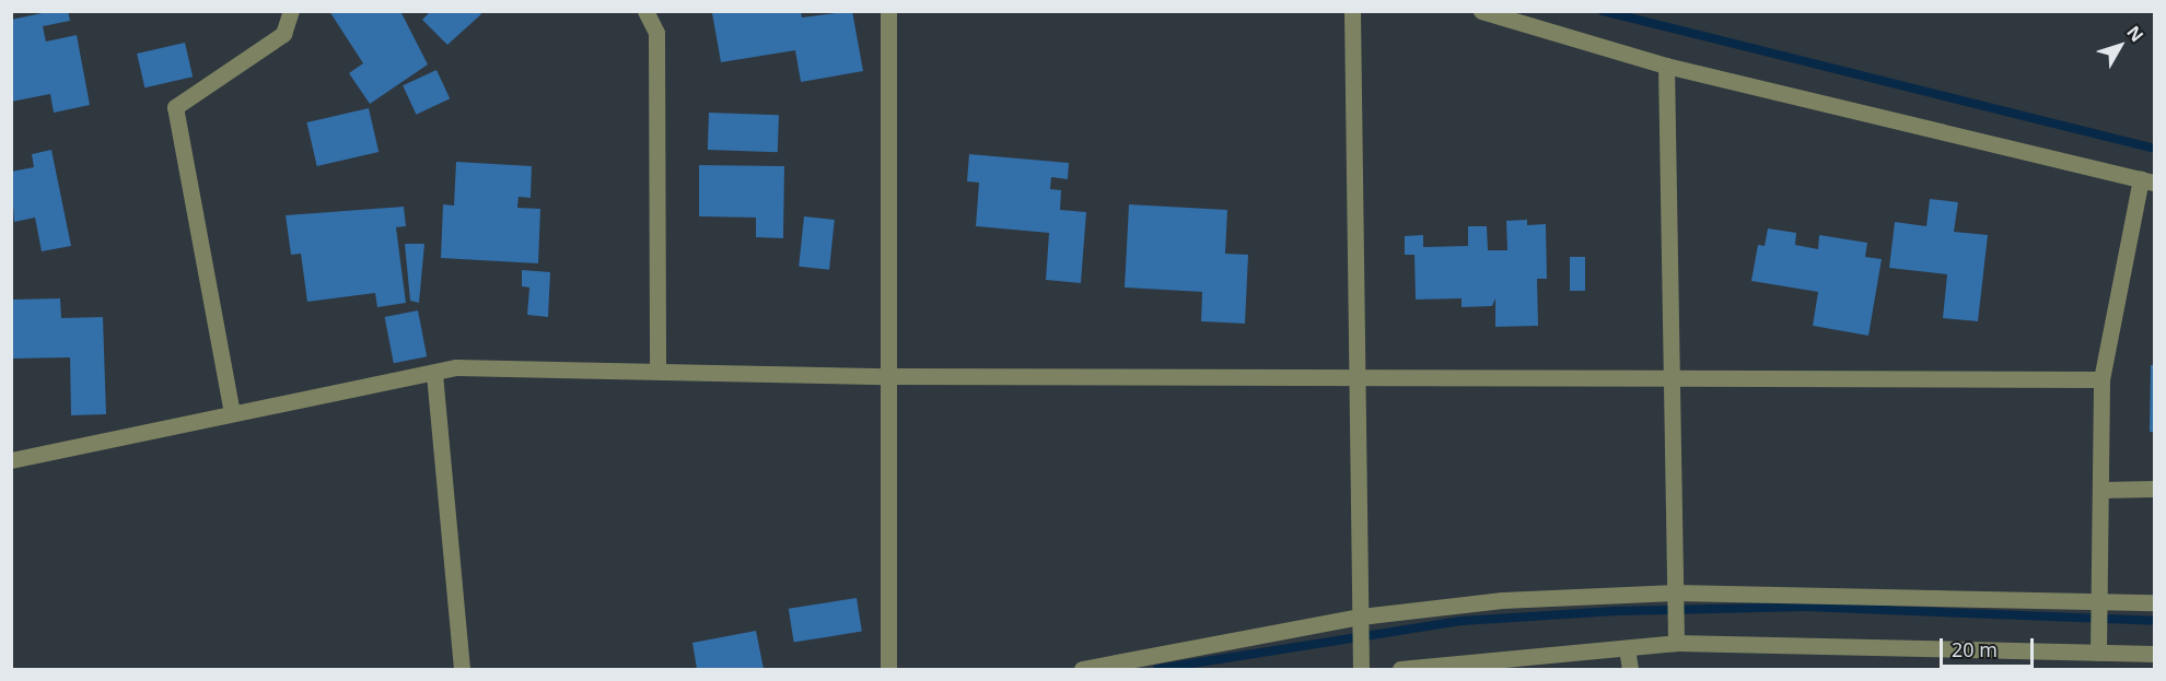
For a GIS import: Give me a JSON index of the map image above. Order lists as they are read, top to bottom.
{
  "scale_bar": "20 m",
  "north": "top right"
}
